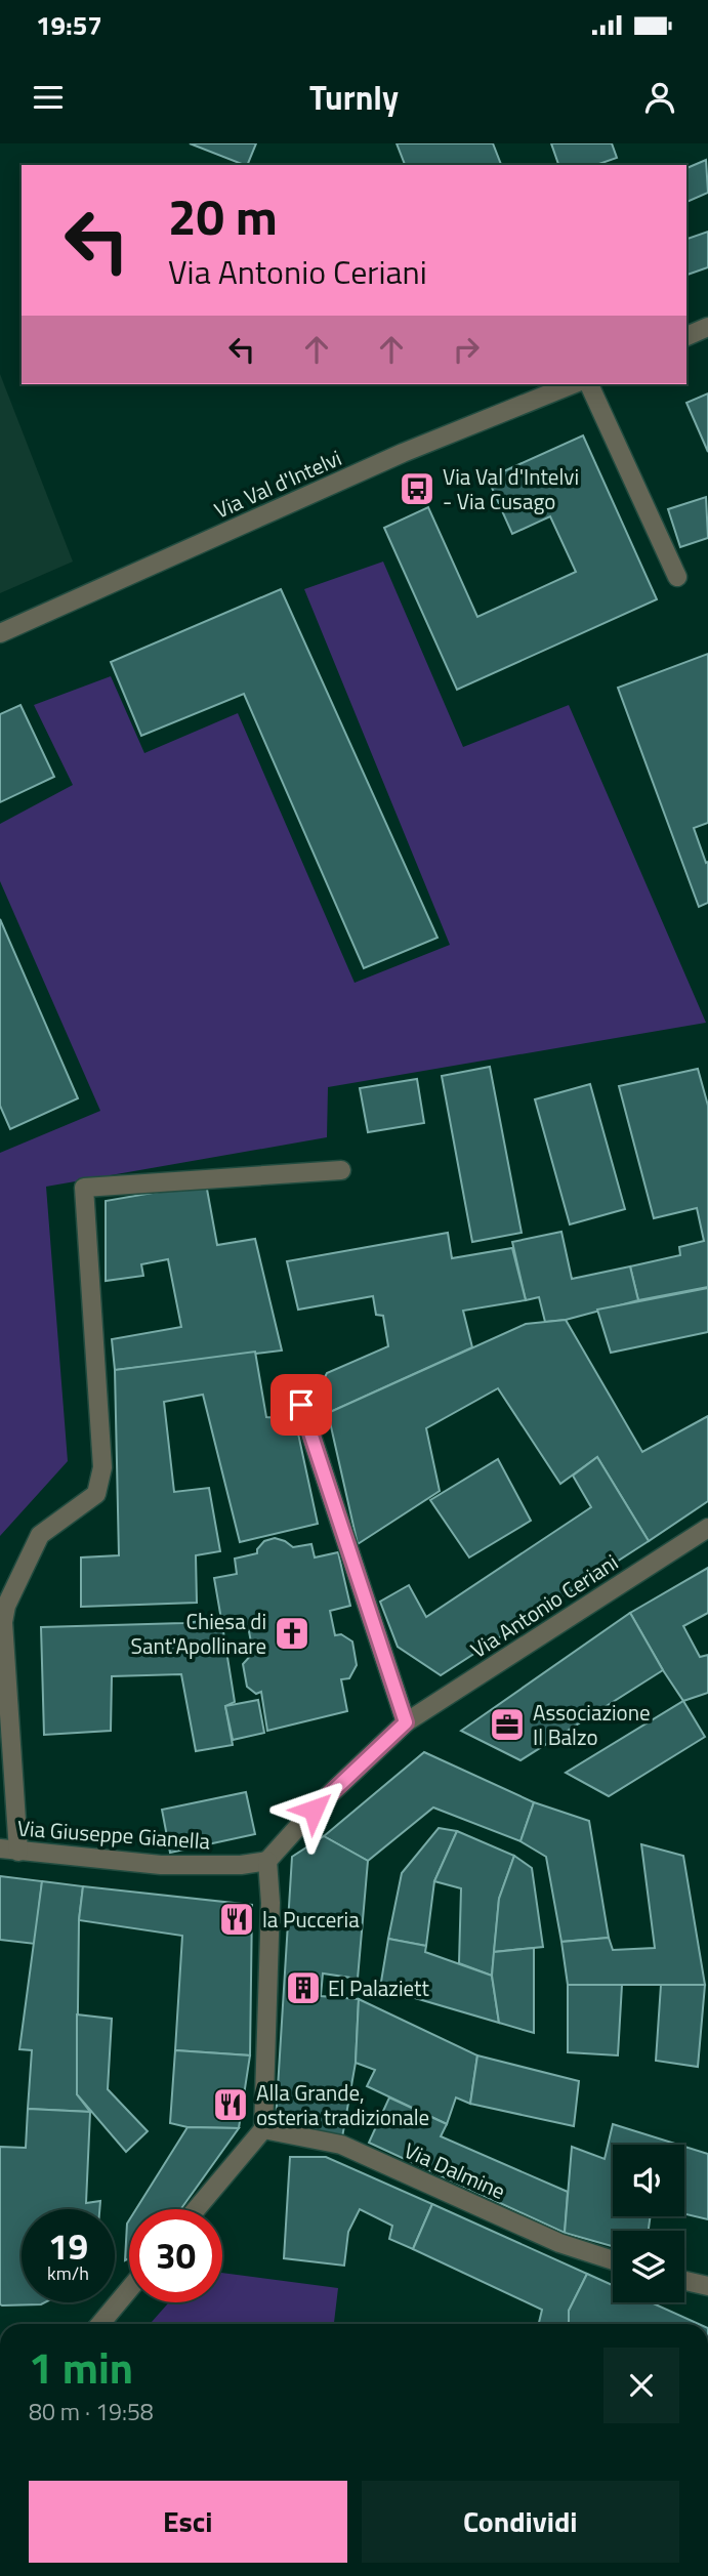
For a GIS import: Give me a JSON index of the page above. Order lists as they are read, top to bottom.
{
  "streets": {
    "street": [
      "Via Val d'Intelvi",
      "Via Antonio Ceriani",
      "Via Giuseppe Gianella",
      "Via Dalmine"
    ]
  },
  "crossings": [
    ["Via Antonio Ceriani", "Via Giuseppe Gianella"]
  ],
  "places": {
    "bus stop": ["Via Val d'Intelvi - Via Cusago"],
    "church": ["Chiesa di Sant'Apollinare"],
    "office": ["Associazione Il Balzo"],
    "restaurant": ["la Pucceria", "Alla Grande, osteria tradizionale"],
    "building": ["El Palaziett"]
  },
  "page": {
    "status": "19:57",
    "header": "Turnly",
    "turn": ["20 m", "Via Antonio Ceriani"],
    "speed": "19 km/h",
    "limit": "30",
    "heading": ["1 min", "80 m · 19:58"],
    "buttons": ["Esci", "Condividi"]
  }
}
